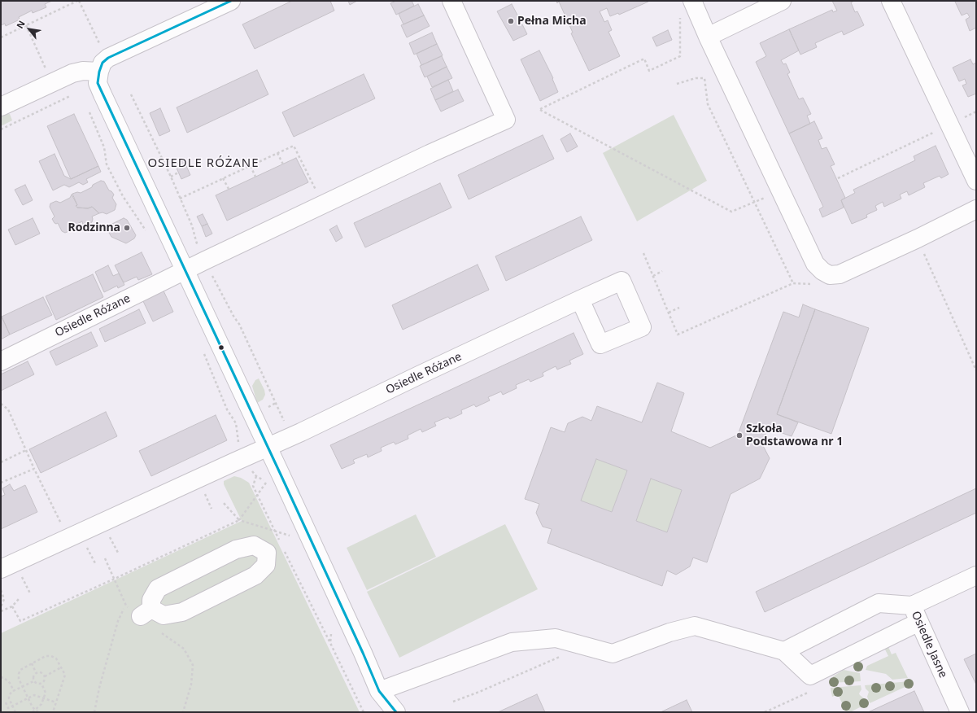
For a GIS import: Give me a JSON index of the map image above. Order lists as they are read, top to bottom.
{
  "streets": {
    "street": ["Osiedle Różane", "Osiedle Jasne"]
  },
  "districts": ["OSIEDLE RÓŻANE"],
  "places": ["Pełna Micha", "Rodzinna", "Szkoła Podstawowa nr 1"],
  "north": "top left"
}
